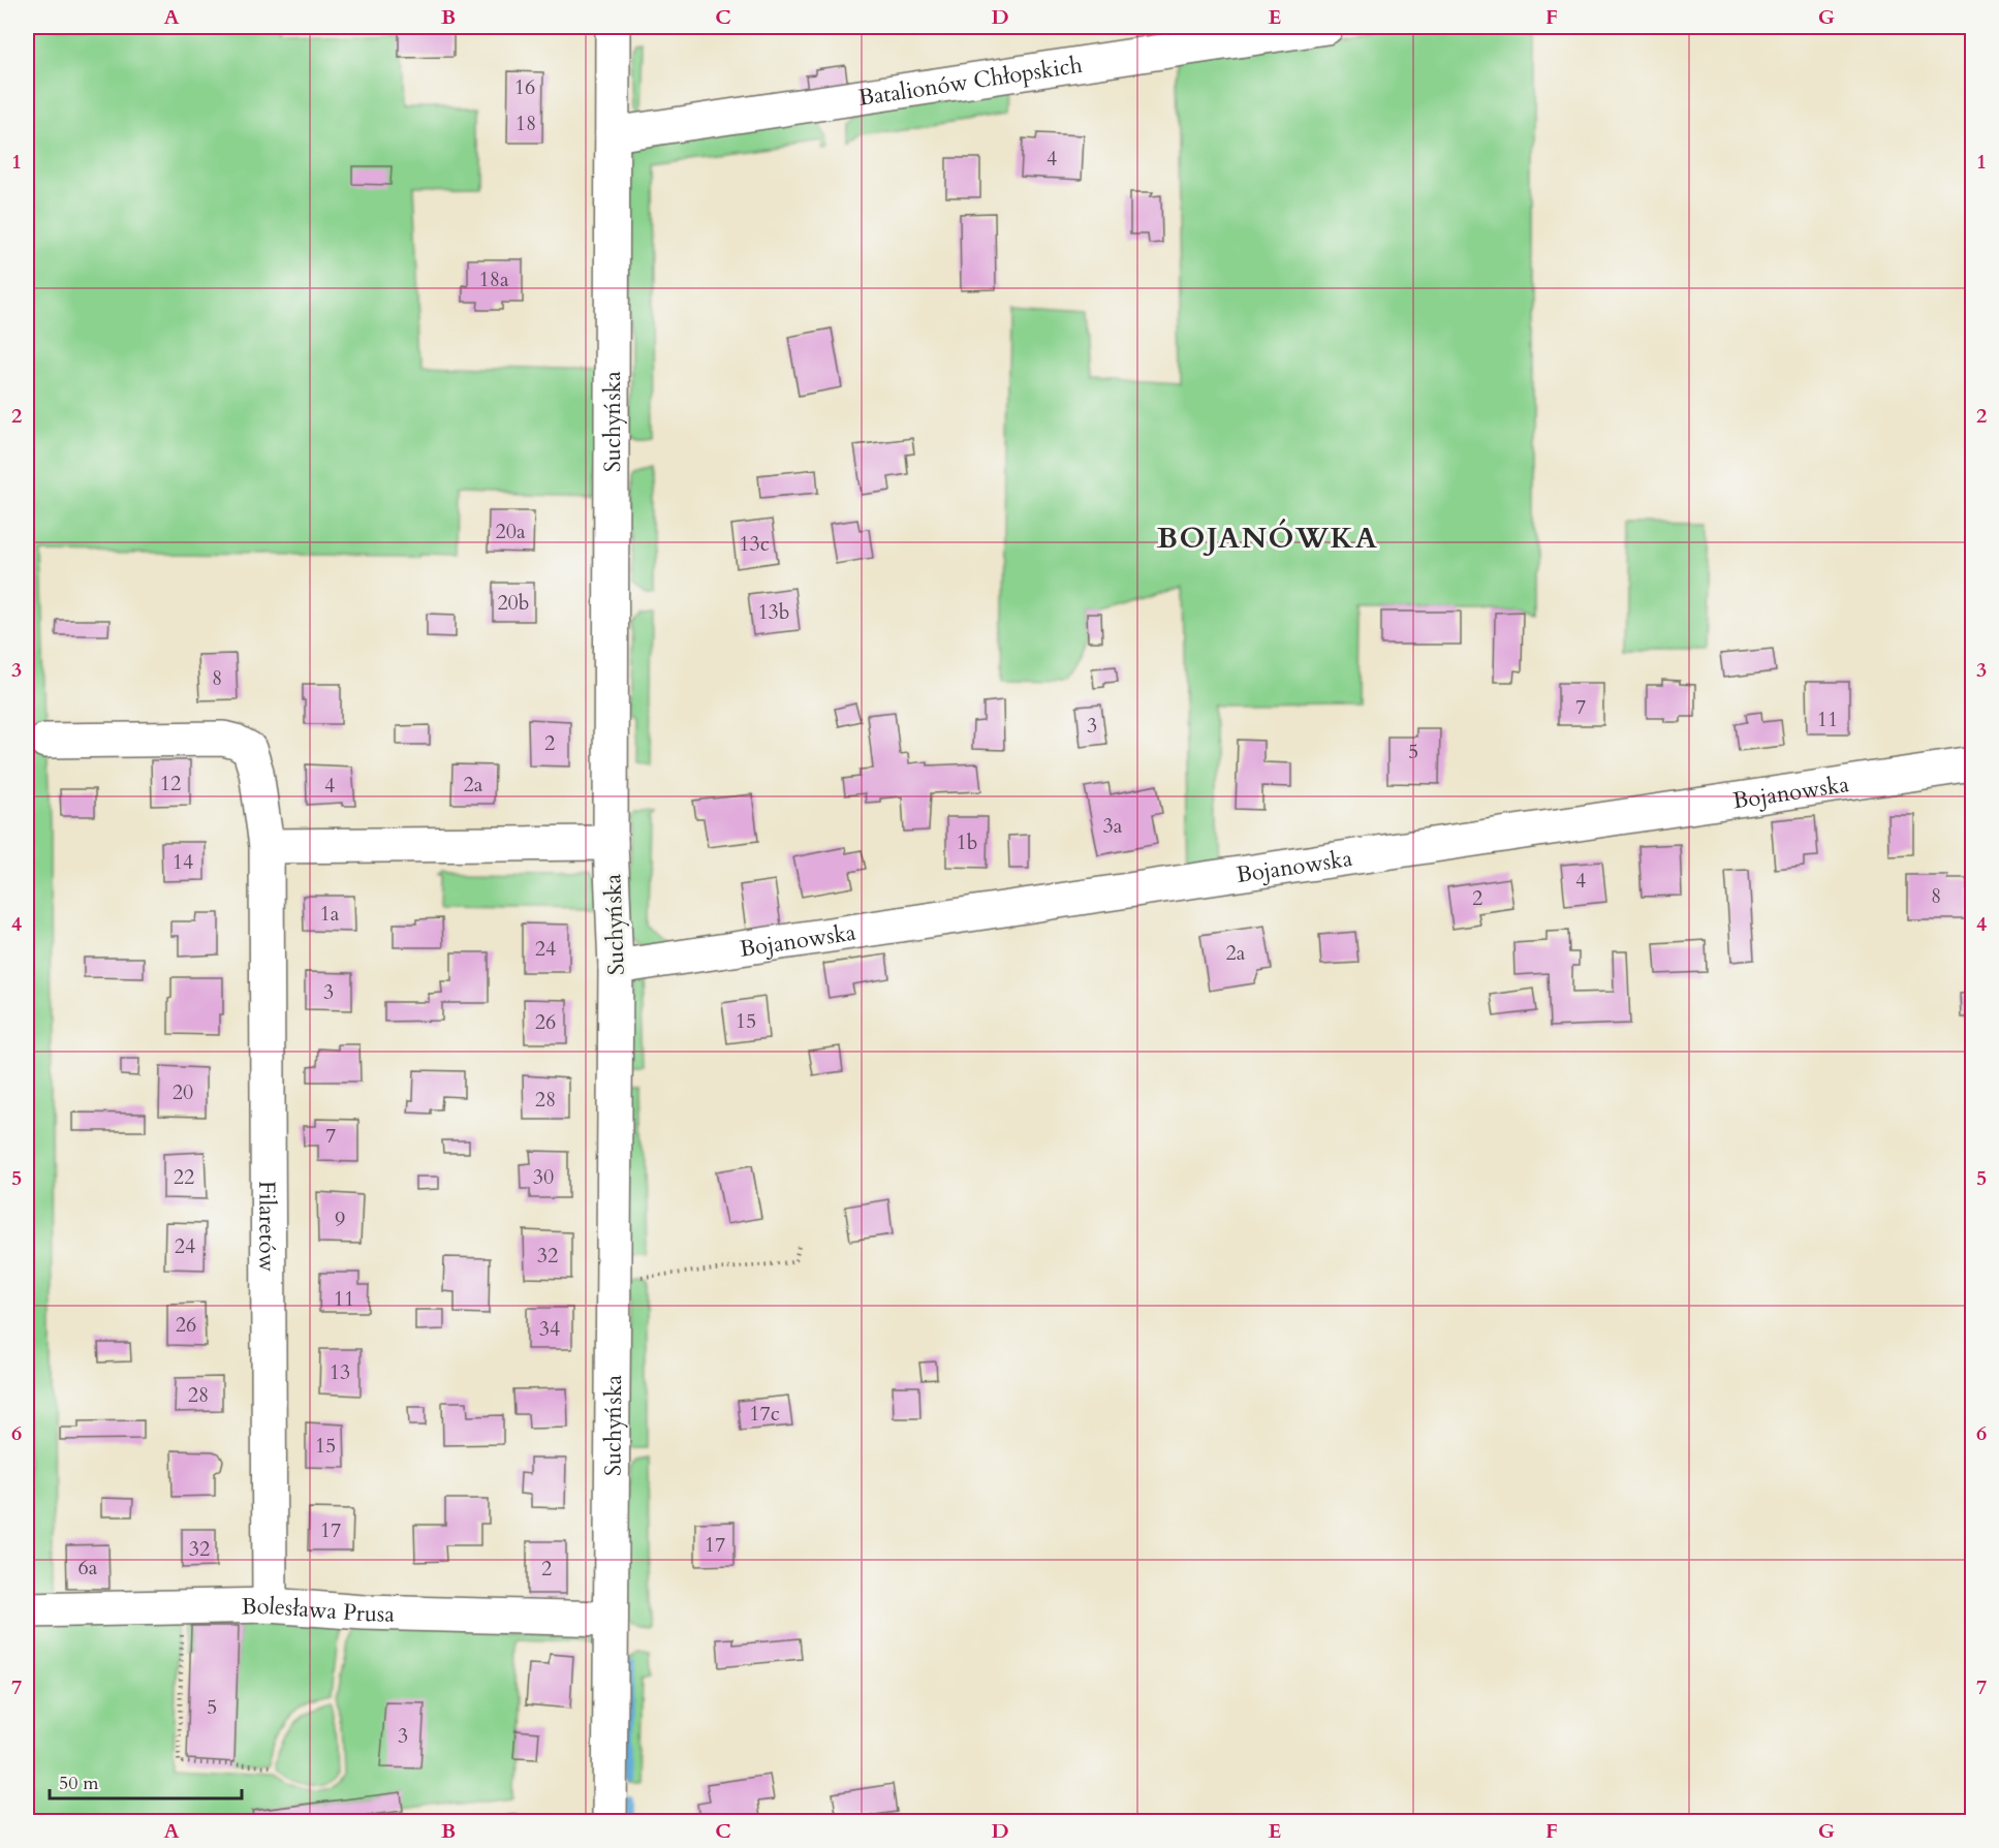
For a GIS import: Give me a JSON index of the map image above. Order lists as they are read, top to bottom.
{
  "streets": {
    "street": [
      "Batalionów Chłopskich",
      "Suchyńska",
      "Bojanowska",
      "Filaretów",
      "Bolesława Prusa"
    ]
  },
  "crossings": [
    ["Batalionów Chłopskich", "Suchyńska"],
    ["Suchyńska", "Bojanowska"],
    ["Suchyńska", "Bolesława Prusa"],
    ["Filaretów", "Bolesława Prusa"]
  ],
  "districts": ["BOJANÓWKA"],
  "house_numbers": [
    "16",
    "18",
    "4",
    "18a",
    "20a",
    "13c",
    "20b",
    "13b",
    "8",
    "7",
    "11",
    "3",
    "2",
    "5",
    "12",
    "2a",
    "4",
    "3a",
    "1b",
    "14",
    "4",
    "8",
    "2",
    "1a",
    "24",
    "2a",
    "3",
    "15",
    "26",
    "20",
    "28",
    "7",
    "22",
    "30",
    "9",
    "24",
    "32",
    "11",
    "26",
    "34",
    "13",
    "28",
    "17c",
    "15",
    "17",
    "17",
    "32",
    "6a",
    "2",
    "5",
    "3"
  ],
  "scale_bar": "50 m",
  "grid": {
    "columns": [
      "A",
      "B",
      "C",
      "D",
      "E",
      "F",
      "G"
    ],
    "rows": [
      "1",
      "2",
      "3",
      "4",
      "5",
      "6",
      "7"
    ]
  }
}
